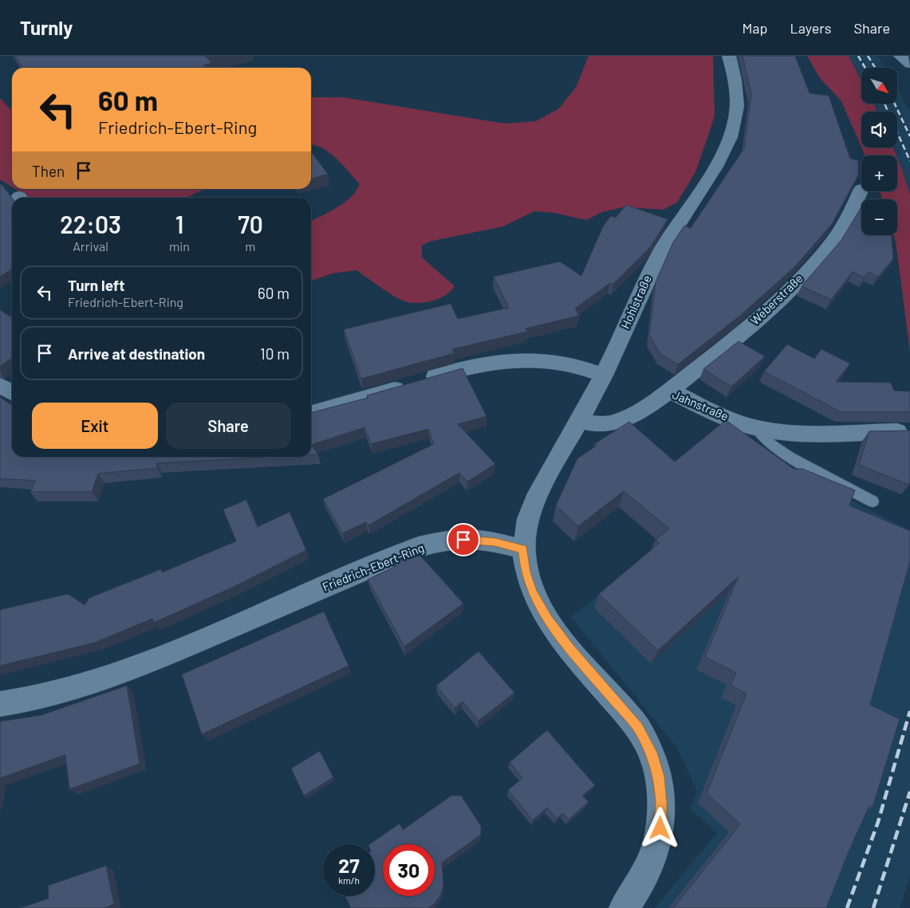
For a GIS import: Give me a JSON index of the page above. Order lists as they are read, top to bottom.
{
  "streets": {
    "street": [
      "Weberstraße",
      "Hohlstraße",
      "Jahnstraße",
      "Friedrich-Ebert-Ring"
    ]
  },
  "crossings": [
    ["Weberstraße", "Jahnstraße"],
    ["Hohlstraße", "Jahnstraße"],
    ["Hohlstraße", "Friedrich-Ebert-Ring"]
  ],
  "north": "bottom right",
  "page": {
    "header": "Turnly",
    "nav": ["Map", "Layers", "Share"],
    "map_buttons": ["+", "−"],
    "turn": ["60 m", "Friedrich-Ebert-Ring"],
    "then": "Then",
    "eta": [
      "22:03",
      "Arrival",
      "1",
      "min",
      "70",
      "m"
    ],
    "list": [
      {
        "name": "Turn left",
        "note": "Friedrich-Ebert-Ring",
        "value": "60 m"
      },
      {
        "name": "Arrive at destination",
        "value": "10 m"
      }
    ],
    "buttons": ["Exit", "Share"],
    "speed": "27 km/h",
    "limit": "30"
  }
}
